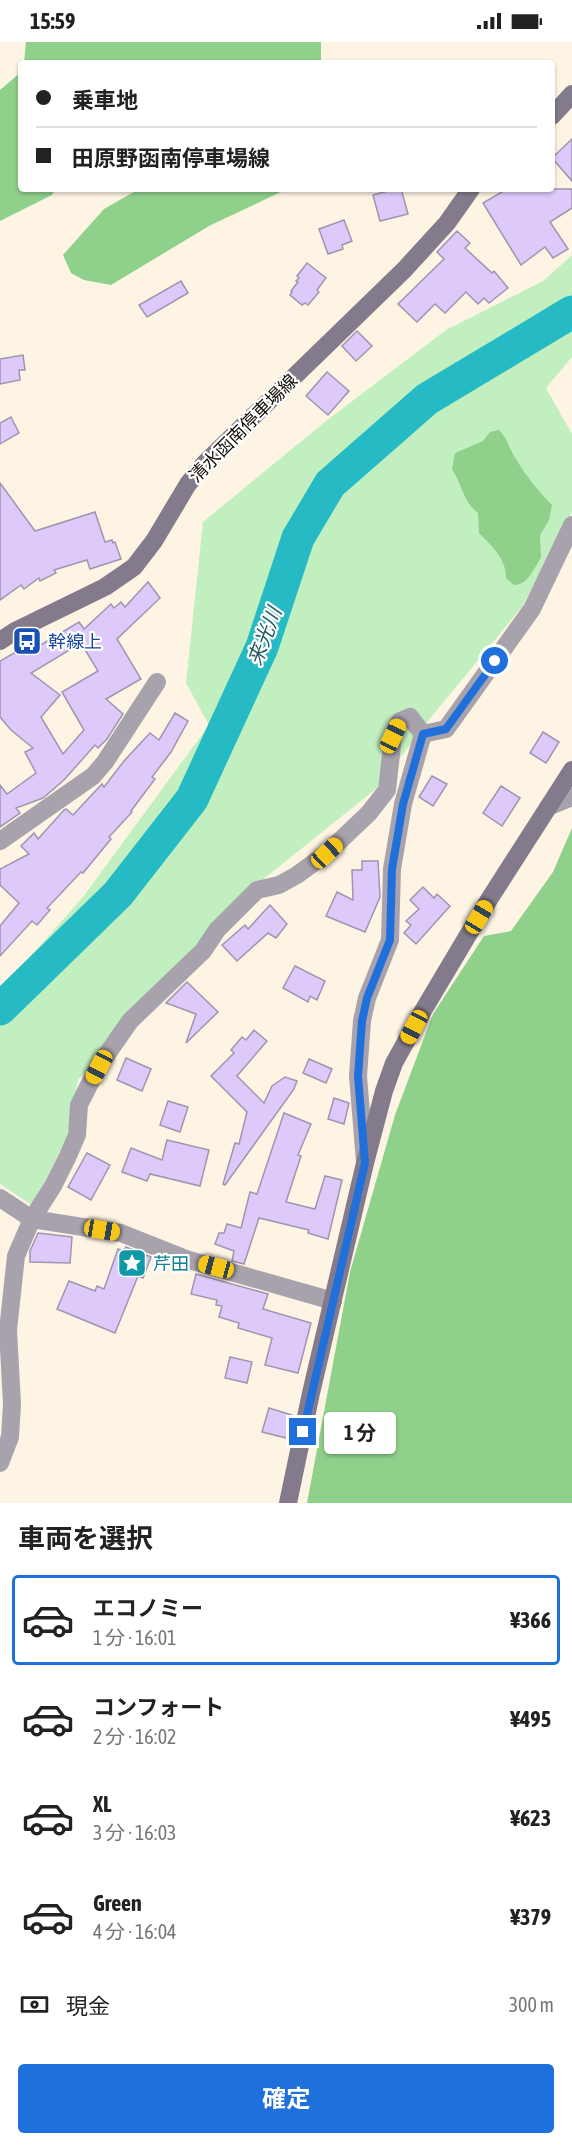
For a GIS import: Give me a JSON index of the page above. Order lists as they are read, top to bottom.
{
  "streets": {
    "main road": ["清水函南停車場線"]
  },
  "water": ["来光川"],
  "places": {
    "bus stop": ["幹線上"],
    "place": ["芹田"]
  },
  "page": {
    "status": "15:59",
    "banner": ["乗車地", "田原野函南停車場線"],
    "bubble": "1 分",
    "heading": "車両を選択",
    "list": [
      {
        "name": "エコノミー",
        "note": "1 分 · 16:01",
        "value": "¥366"
      },
      {
        "name": "コンフォート",
        "note": "2 分 · 16:02",
        "value": "¥495"
      },
      {
        "name": "XL",
        "note": "3 分 · 16:03",
        "value": "¥623"
      },
      {
        "name": "Green",
        "note": "4 分 · 16:04",
        "value": "¥379"
      }
    ],
    "pay": ["現金", "300 m"],
    "buttons": "確定"
  }
}
